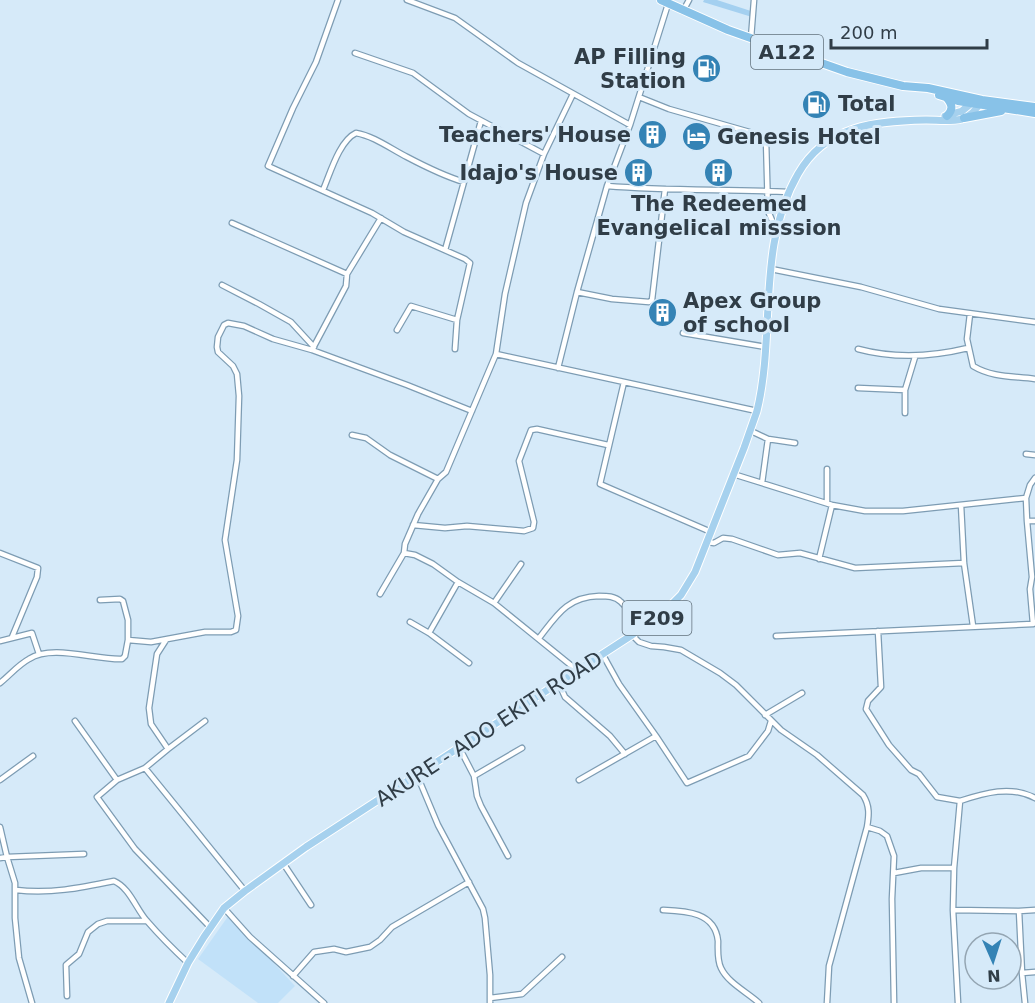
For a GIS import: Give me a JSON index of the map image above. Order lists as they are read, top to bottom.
{
  "streets": {
    "highway": ["A122"],
    "main road": ["F209", "AKURE - ADO EKITI ROAD"]
  },
  "crossings": [
    ["A122", "F209"],
    ["F209", "AKURE - ADO EKITI ROAD"]
  ],
  "places": {
    "fuel station": ["AP Filling Station", "Total"],
    "building": [
      "Teachers' House",
      "Idajo's House",
      "The Redeemed Evangelical misssion",
      "Apex Group of school"
    ],
    "hotel": ["Genesis Hotel"]
  },
  "scale_bar": "200 m",
  "north": "bottom"
}
